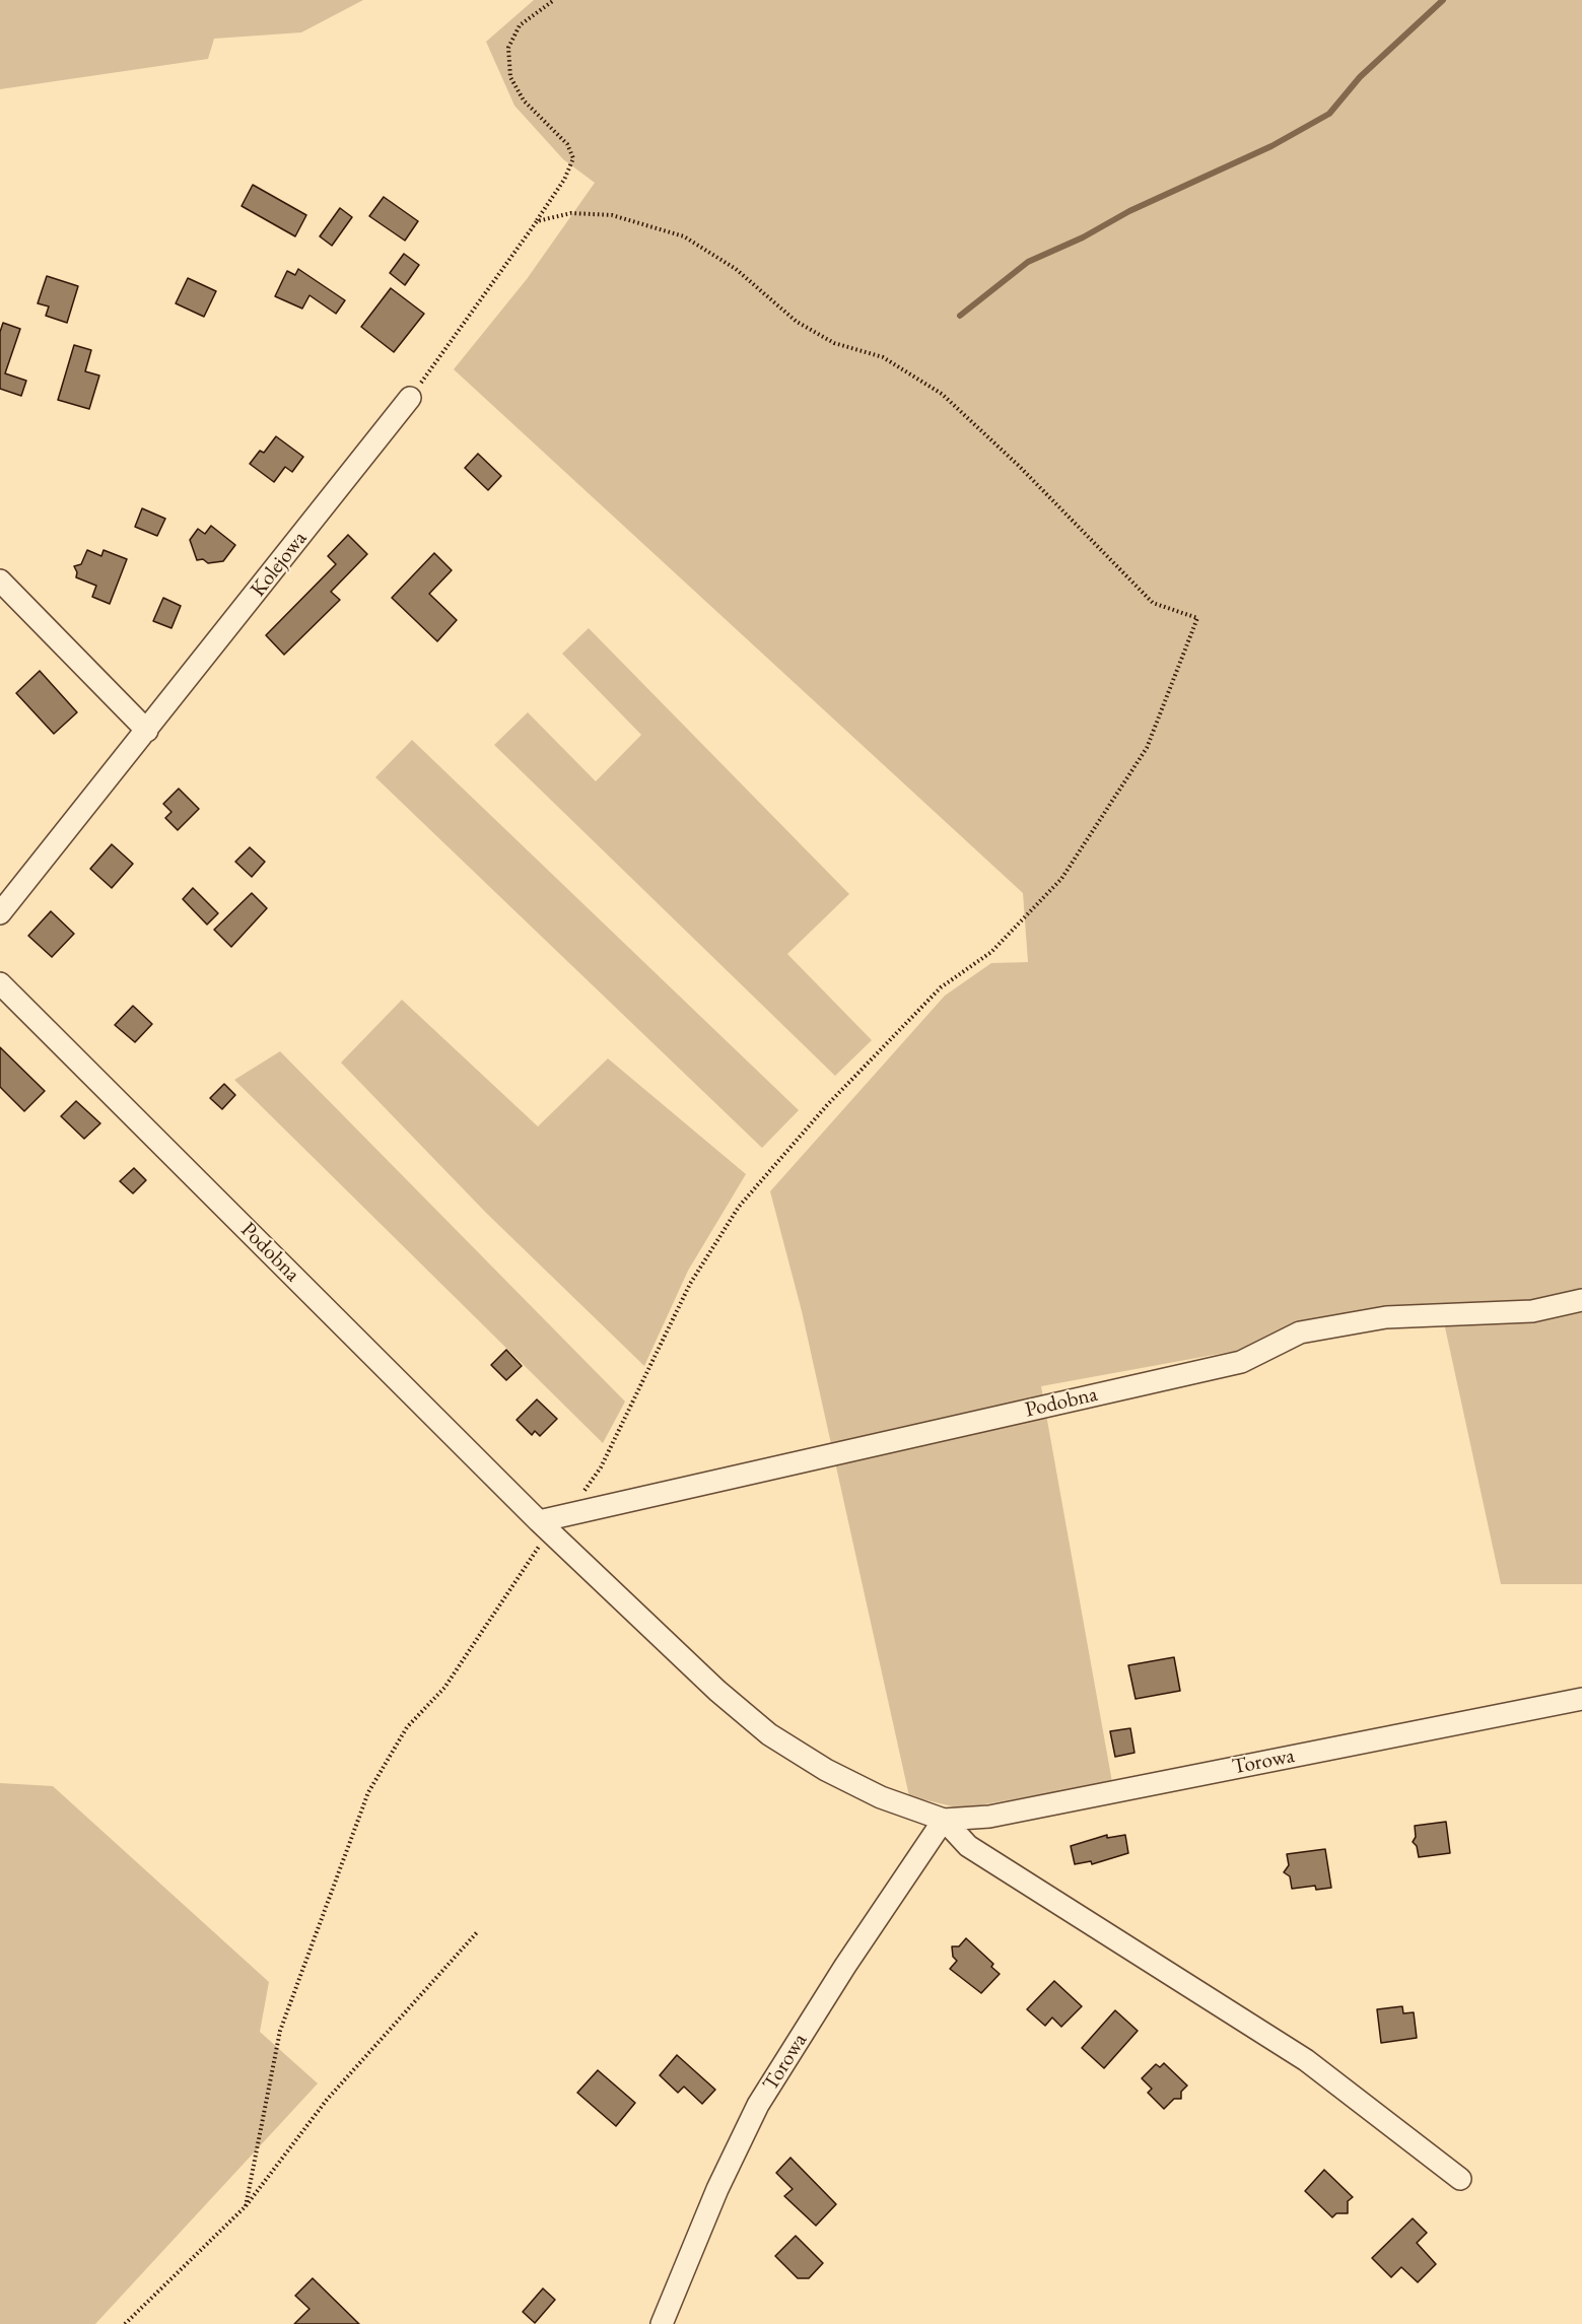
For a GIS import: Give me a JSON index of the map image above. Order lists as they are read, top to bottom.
{
  "streets": {
    "street": ["Kolejowa", "Podobna", "Torowa"]
  },
  "crossings": [
    ["Podobna", "Torowa"]
  ]
}
